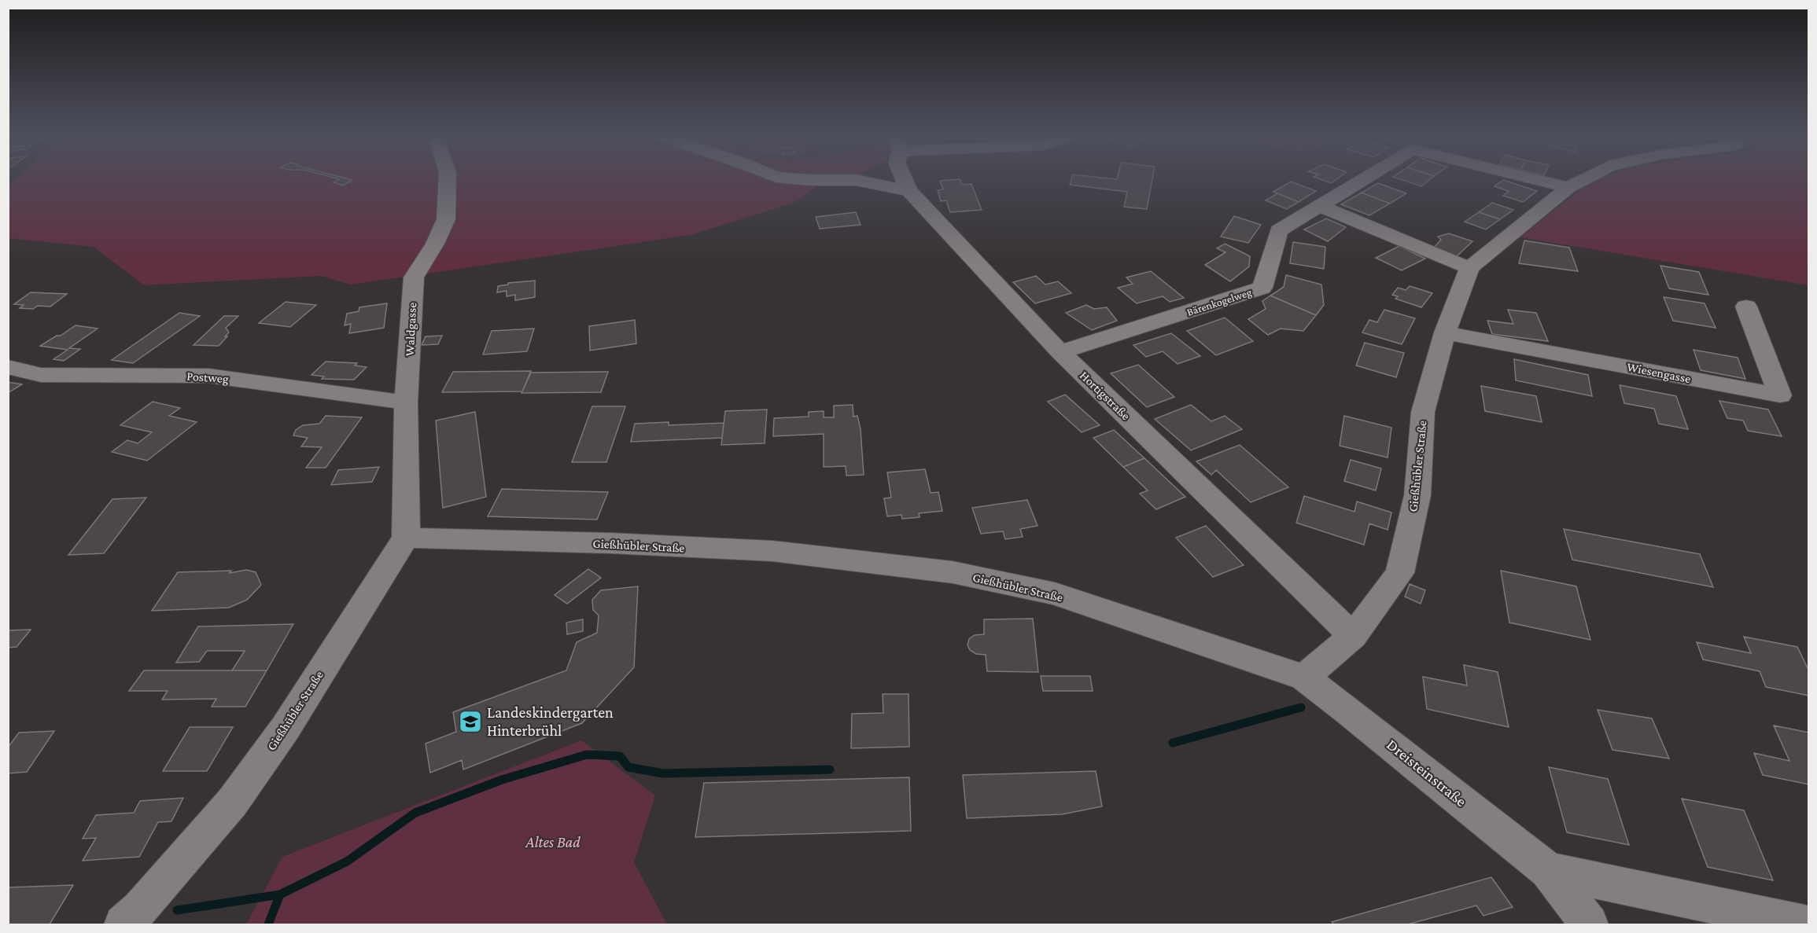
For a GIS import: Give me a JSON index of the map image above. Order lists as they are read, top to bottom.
{
  "streets": {
    "street": [
      "Bärenkogelweg",
      "Waldgasse",
      "Wiesengasse",
      "Postweg",
      "Hortigstraße",
      "Gießhübler Straße",
      "Dreisteinstraße"
    ]
  },
  "crossings": [
    ["Bärenkogelweg", "Hortigstraße"],
    ["Waldgasse", "Postweg"],
    ["Waldgasse", "Gießhübler Straße"],
    ["Wiesengasse", "Gießhübler Straße"],
    ["Hortigstraße", "Gießhübler Straße"],
    ["Gießhübler Straße", "Dreisteinstraße"]
  ],
  "parks": ["Altes Bad"],
  "places": {
    "school or university": ["Landeskindergarten Hinterbrühl"]
  }
}
